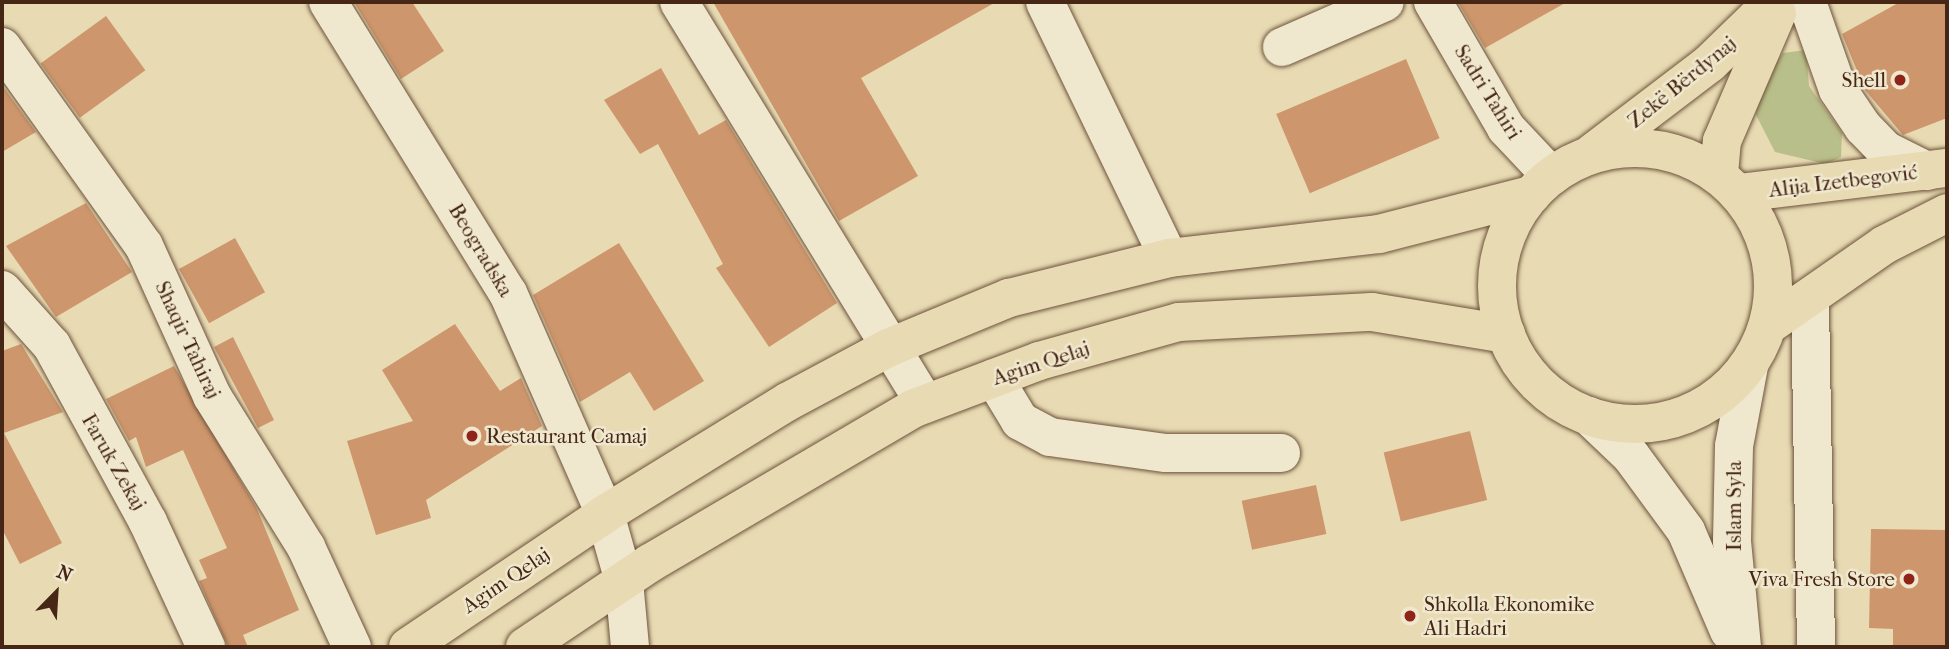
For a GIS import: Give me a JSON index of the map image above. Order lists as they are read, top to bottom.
{
  "streets": {
    "main road": ["Zekë Bërdynaj", "Alija Izetbegović", "Agim Qelaj"],
    "street": [
      "Sadri Tahiri",
      "Beogradska",
      "Shaqir Tahiraj",
      "Faruk Zekaj",
      "Islam Syla"
    ]
  },
  "crossings": [
    ["Zekë Bërdynaj", "Sadri Tahiri"],
    ["Zekë Bërdynaj", "Alija Izetbegović"],
    ["Zekë Bërdynaj", "Agim Qelaj"],
    ["Sadri Tahiri", "Agim Qelaj"],
    ["Beogradska", "Agim Qelaj"]
  ],
  "places": [
    "Shell",
    "Restaurant Camaj",
    "Viva Fresh Store",
    "Shkolla Ekonomike Ali Hadri"
  ],
  "north": "top right"
}
